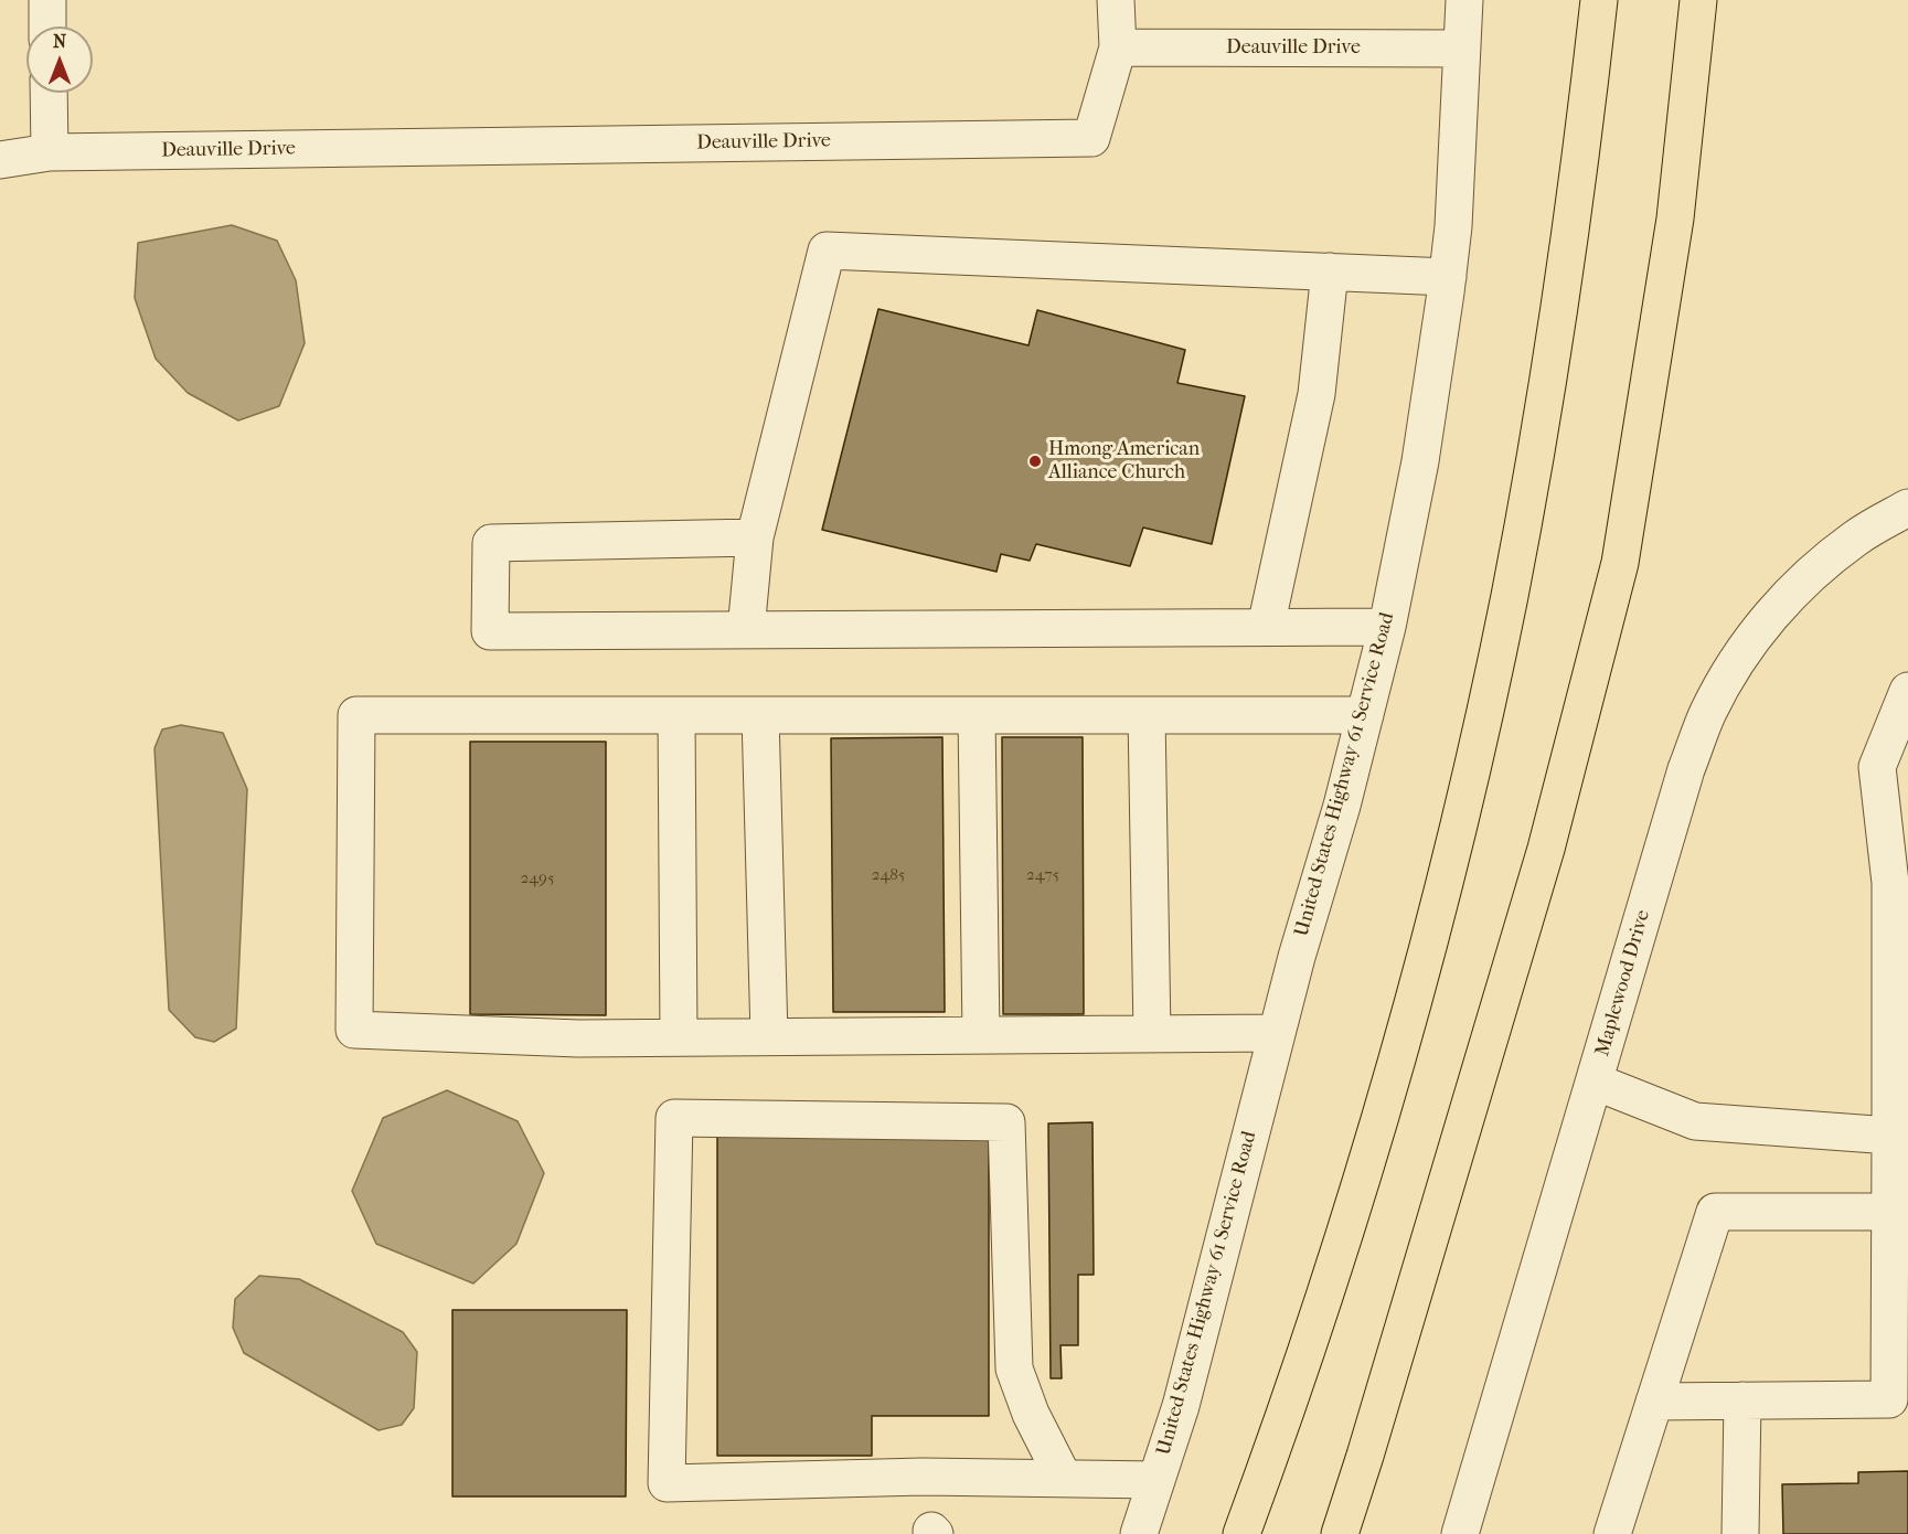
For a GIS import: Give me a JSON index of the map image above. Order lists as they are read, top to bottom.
{
  "streets": {
    "street": ["Deauville Drive", "United States Highway 61 Service Road", "Maplewood Drive"]
  },
  "crossings": [
    ["Deauville Drive", "United States Highway 61 Service Road"]
  ],
  "places": ["Hmong American Alliance Church"],
  "house_numbers": ["2485", "2475", "2495"],
  "north": "top"
}
